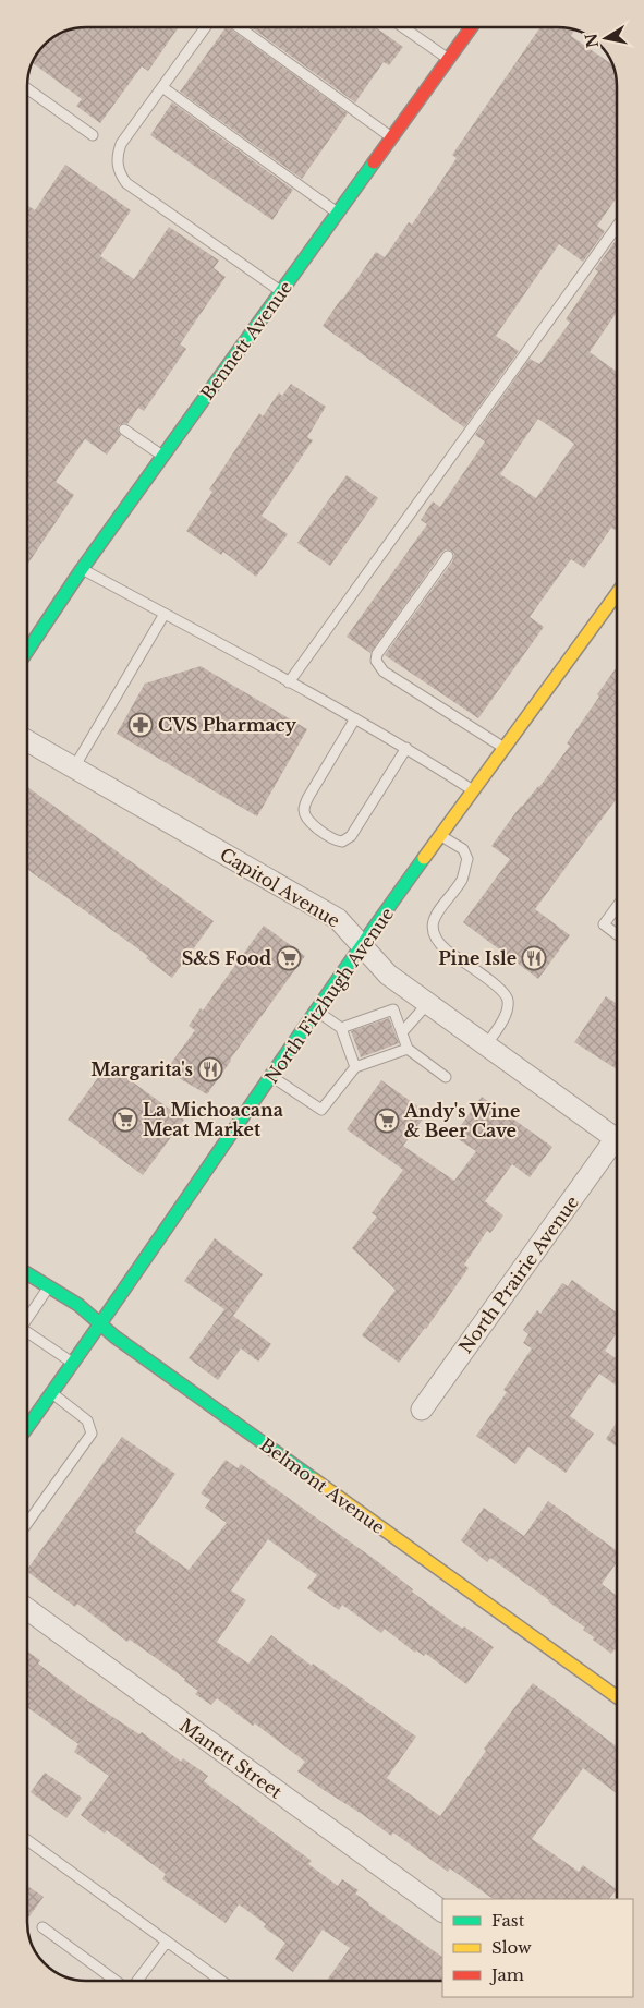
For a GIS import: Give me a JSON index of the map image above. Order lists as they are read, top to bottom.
{
  "streets": {
    "street": [
      "Bennett Avenue",
      "Capitol Avenue",
      "North Fitzhugh Avenue",
      "North Prairie Avenue",
      "Belmont Avenue",
      "Manett Street"
    ]
  },
  "crossings": [
    ["Capitol Avenue", "North Fitzhugh Avenue"],
    ["North Fitzhugh Avenue", "Belmont Avenue"]
  ],
  "places": {
    "pharmacy": ["CVS Pharmacy"],
    "supermarket": ["S&S Food", "La Michoacana Meat Market", "Andy's Wine & Beer Cave"],
    "restaurant": ["Pine Isle", "Margarita's"]
  },
  "legend": ["Fast", "Slow", "Jam"],
  "north": "left"
}
